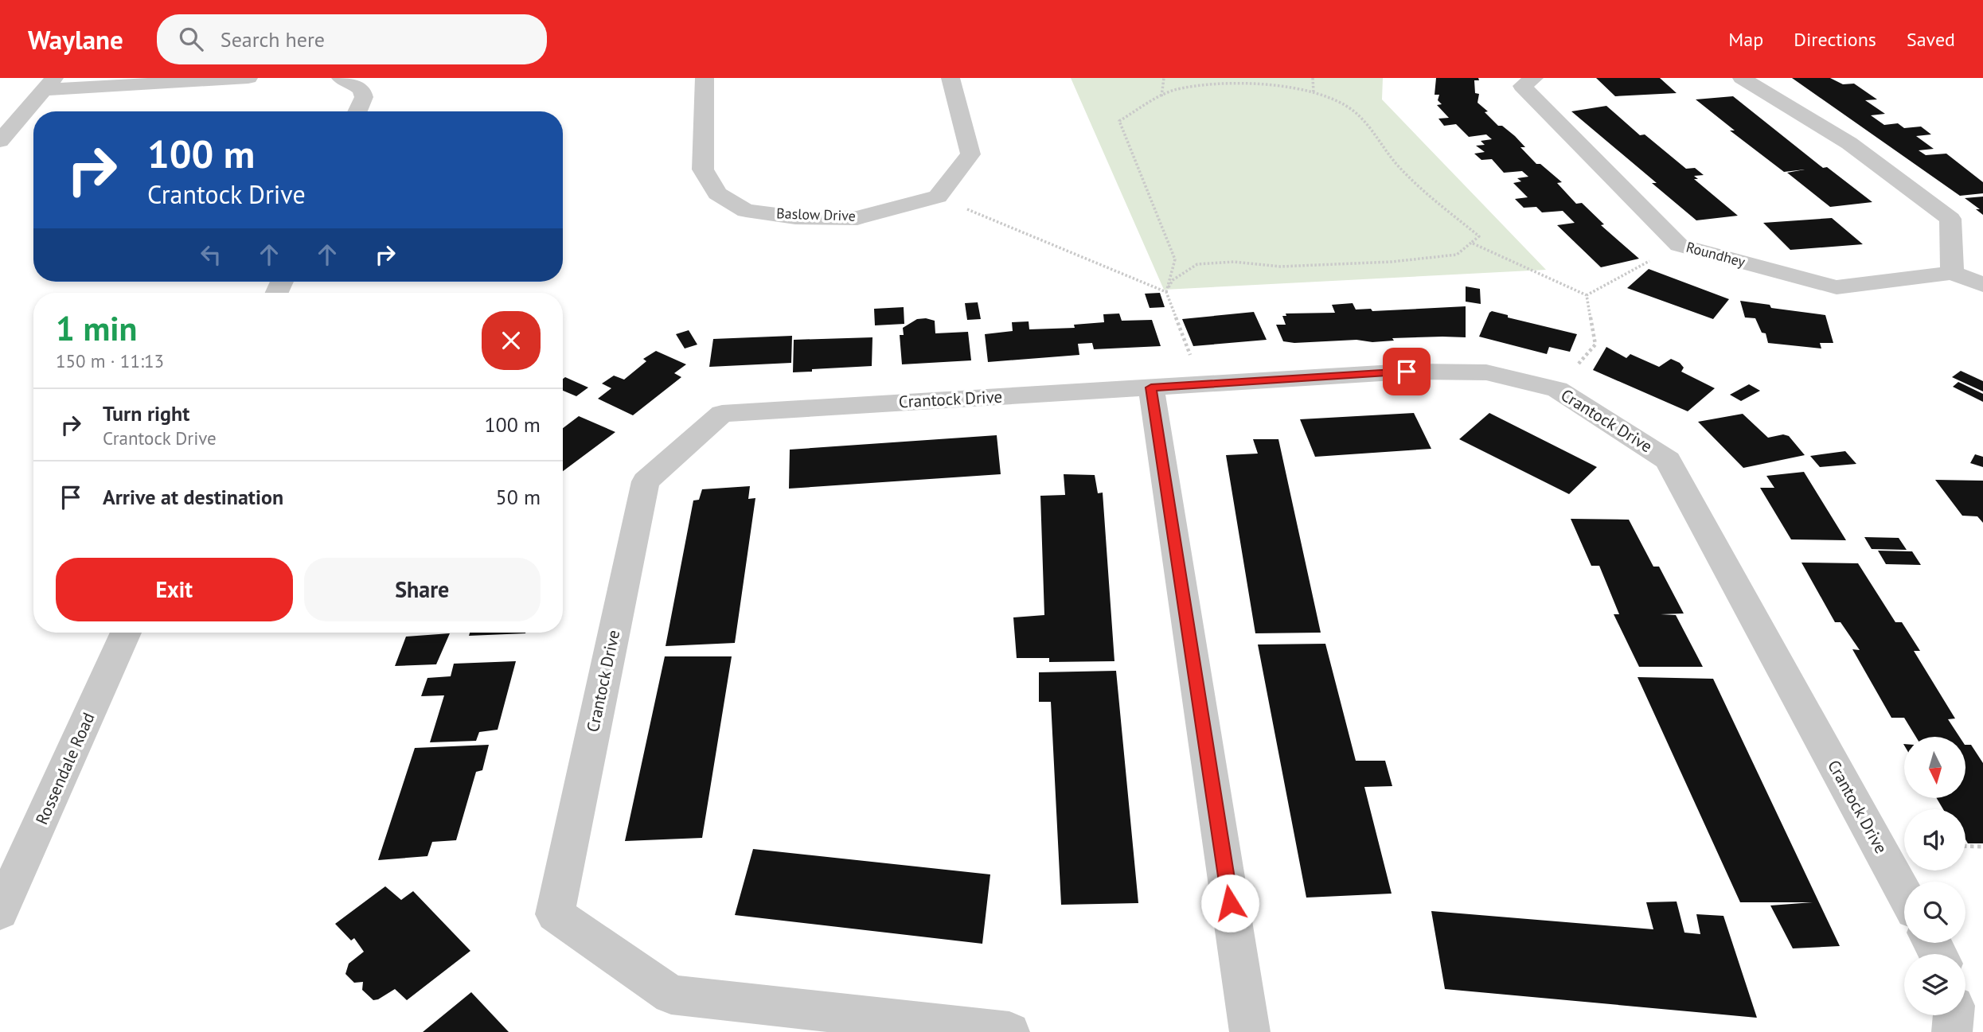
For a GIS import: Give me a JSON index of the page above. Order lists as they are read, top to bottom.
{
  "streets": {
    "street": [
      "Baslow Drive",
      "Roundhey",
      "Crantock Drive",
      "Rossendale Road"
    ]
  },
  "north": "bottom",
  "page": {
    "header": "Waylane",
    "search": "Search here",
    "nav": ["Map", "Directions", "Saved"],
    "turn": ["100 m", "Crantock Drive"],
    "heading": ["1 min", "150 m · 11:13"],
    "list": [
      {
        "name": "Turn right",
        "note": "Crantock Drive",
        "value": "100 m"
      },
      {
        "name": "Arrive at destination",
        "value": "50 m"
      }
    ],
    "buttons": ["Exit", "Share"]
  }
}
